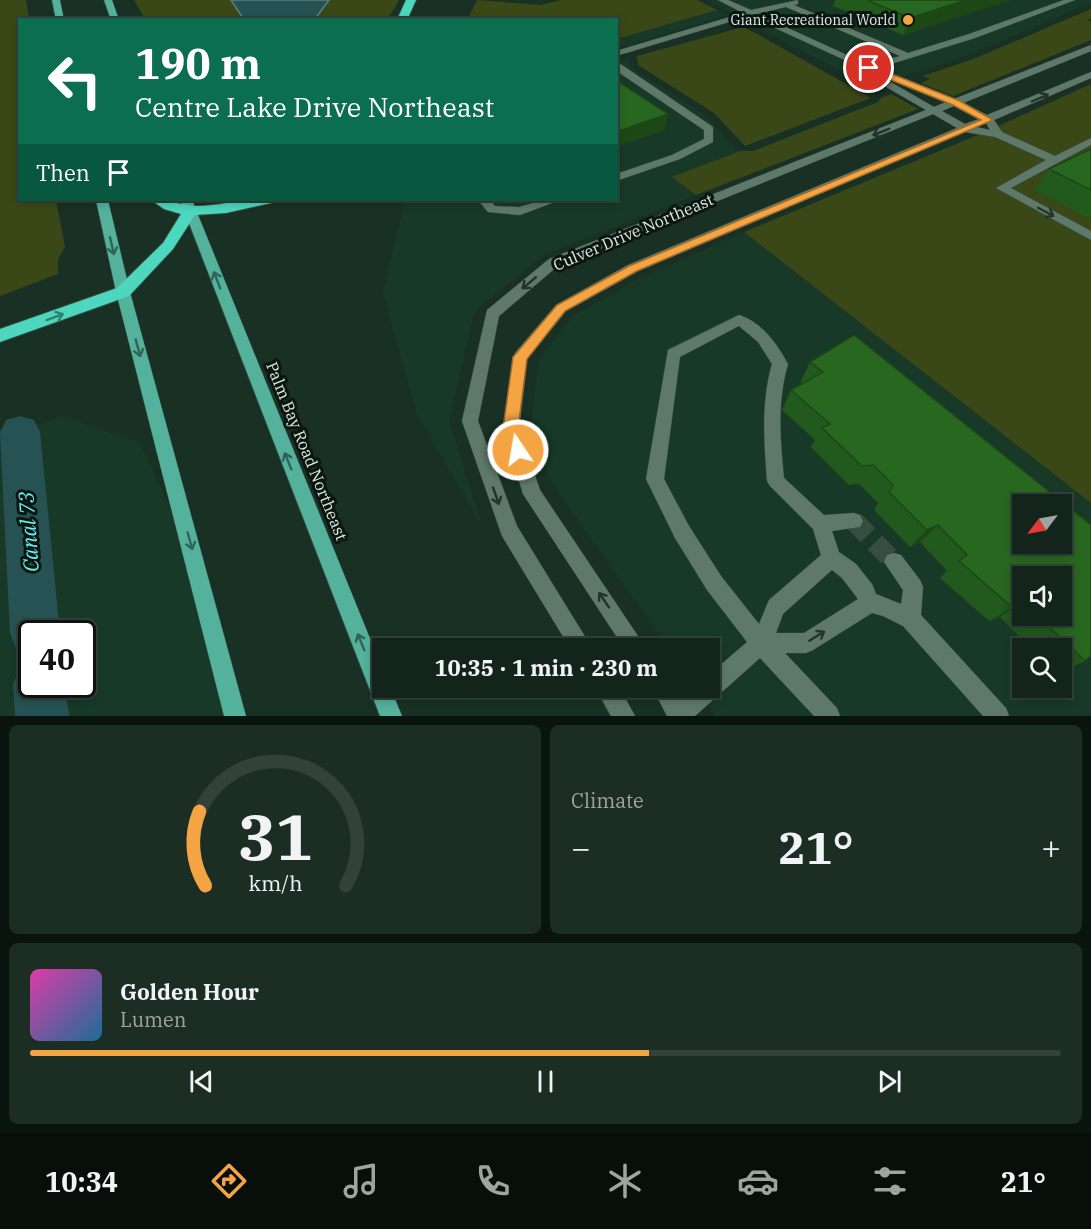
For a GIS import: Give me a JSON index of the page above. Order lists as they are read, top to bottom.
{
  "streets": {
    "main road": ["Palm Bay Road Northeast"],
    "street": ["Culver Drive Northeast"]
  },
  "water": ["Canal 73"],
  "places": ["Giant Recreational World"],
  "north": "bottom left",
  "page": {
    "turn": ["190 m", "Centre Lake Drive Northeast"],
    "then": "Then",
    "limit": "40",
    "trip": "10:35 · 1 min · 230 m",
    "tile": "Climate",
    "heat": ["−", "21°", "+"],
    "song": ["Golden Hour", "Lumen"],
    "tabs": ["10:34", "21°"],
    "gauge": ["31", "km/h"]
  }
}
